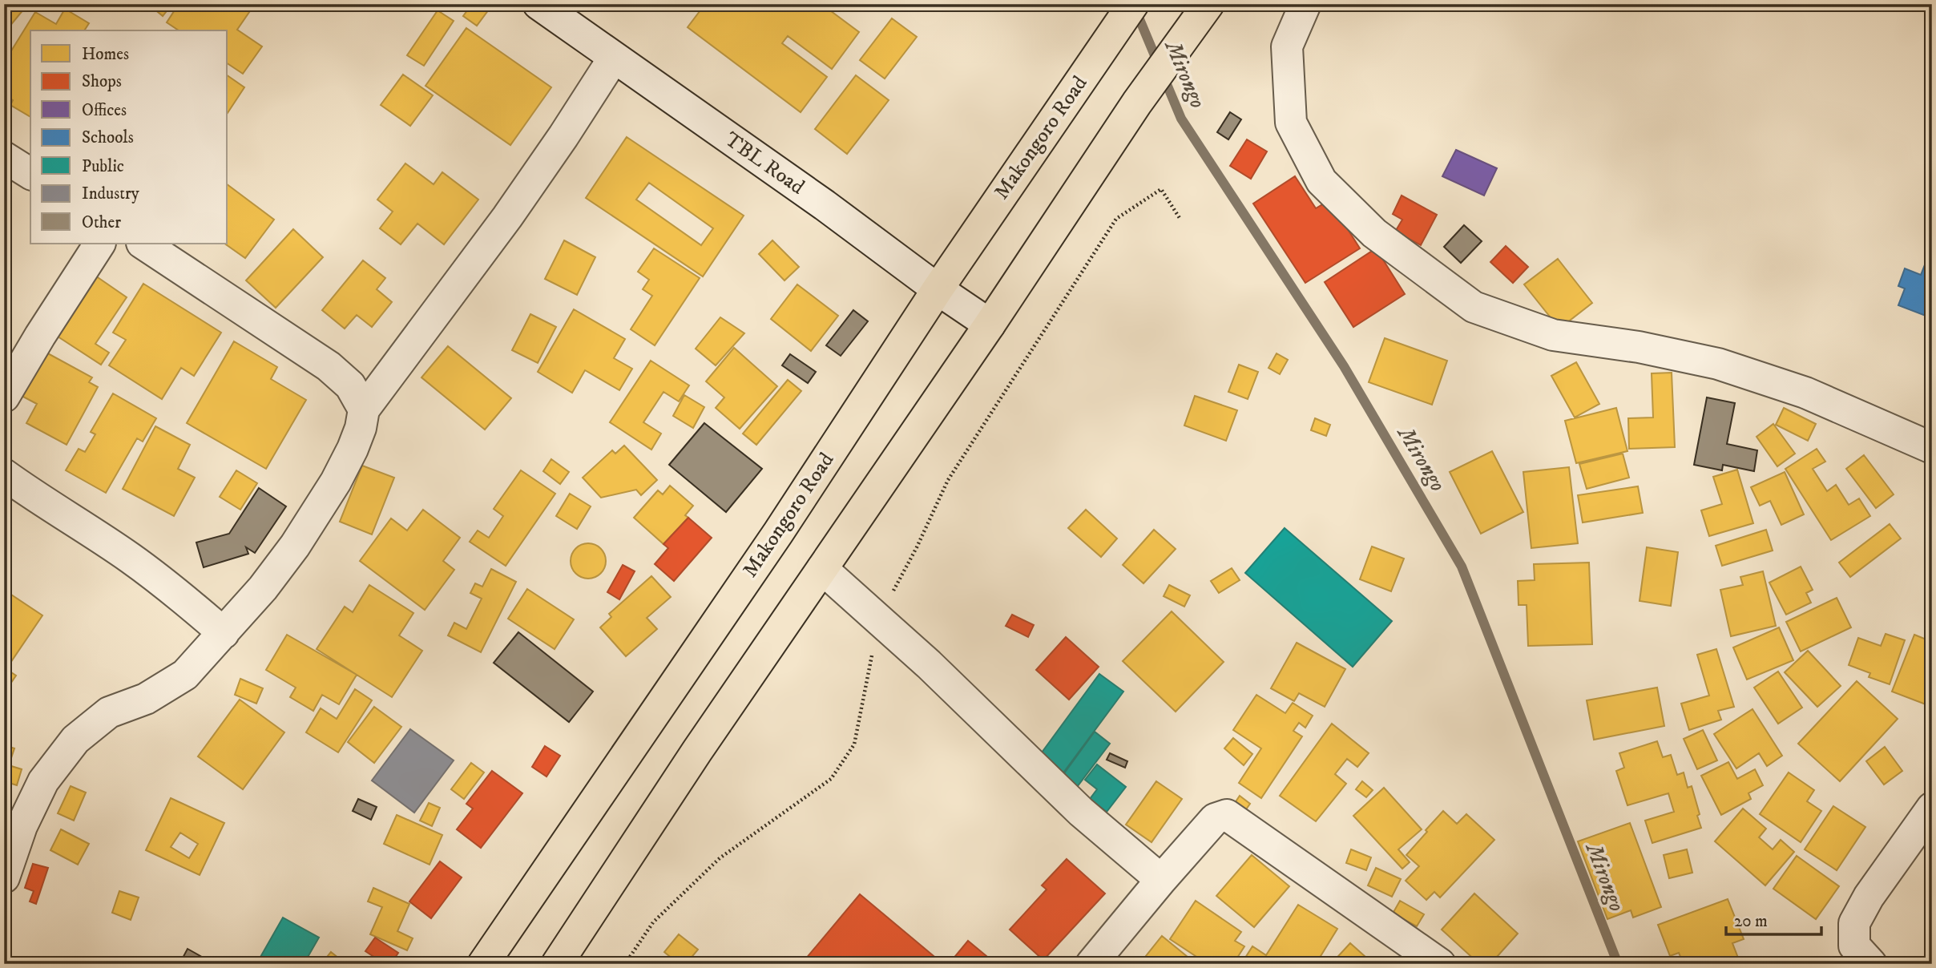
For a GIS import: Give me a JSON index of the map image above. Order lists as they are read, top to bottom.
{
  "streets": {
    "main road": ["Makongoro Road"],
    "street": ["TBL Road"]
  },
  "crossings": [
    ["Makongoro Road", "TBL Road"]
  ],
  "water": ["Mirongo"],
  "legend": [
    "Homes",
    "Shops",
    "Offices",
    "Schools",
    "Public",
    "Industry",
    "Other"
  ],
  "scale_bar": "20 m"
}
